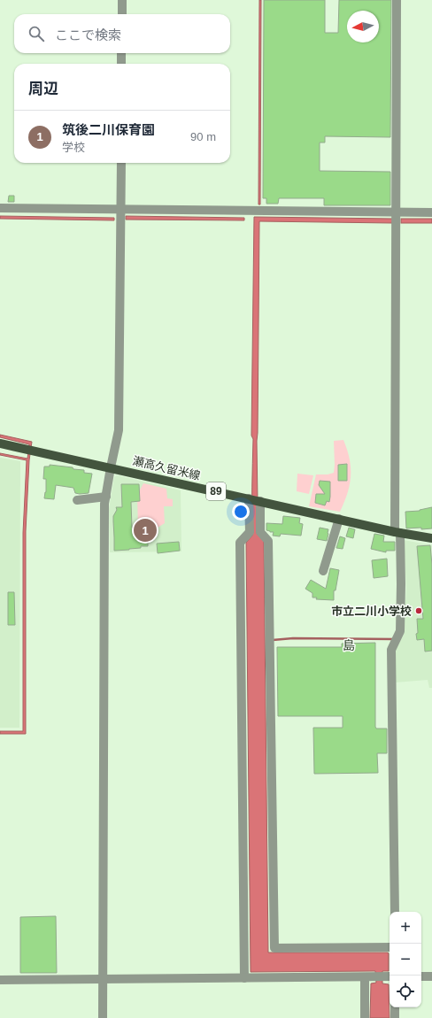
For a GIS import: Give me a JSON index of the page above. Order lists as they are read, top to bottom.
{
  "streets": {
    "main road": ["瀬高久留米線", "89"]
  },
  "districts": ["島"],
  "places": ["市立二川小学校"],
  "north": "left",
  "page": {
    "search": "ここで検索",
    "heading": "周辺",
    "list": [
      {
        "mark": "1",
        "name": "筑後二川保育園",
        "note": "学校",
        "value": "90 m"
      }
    ],
    "pins": "1",
    "map_buttons": ["+", "−"]
  }
}
